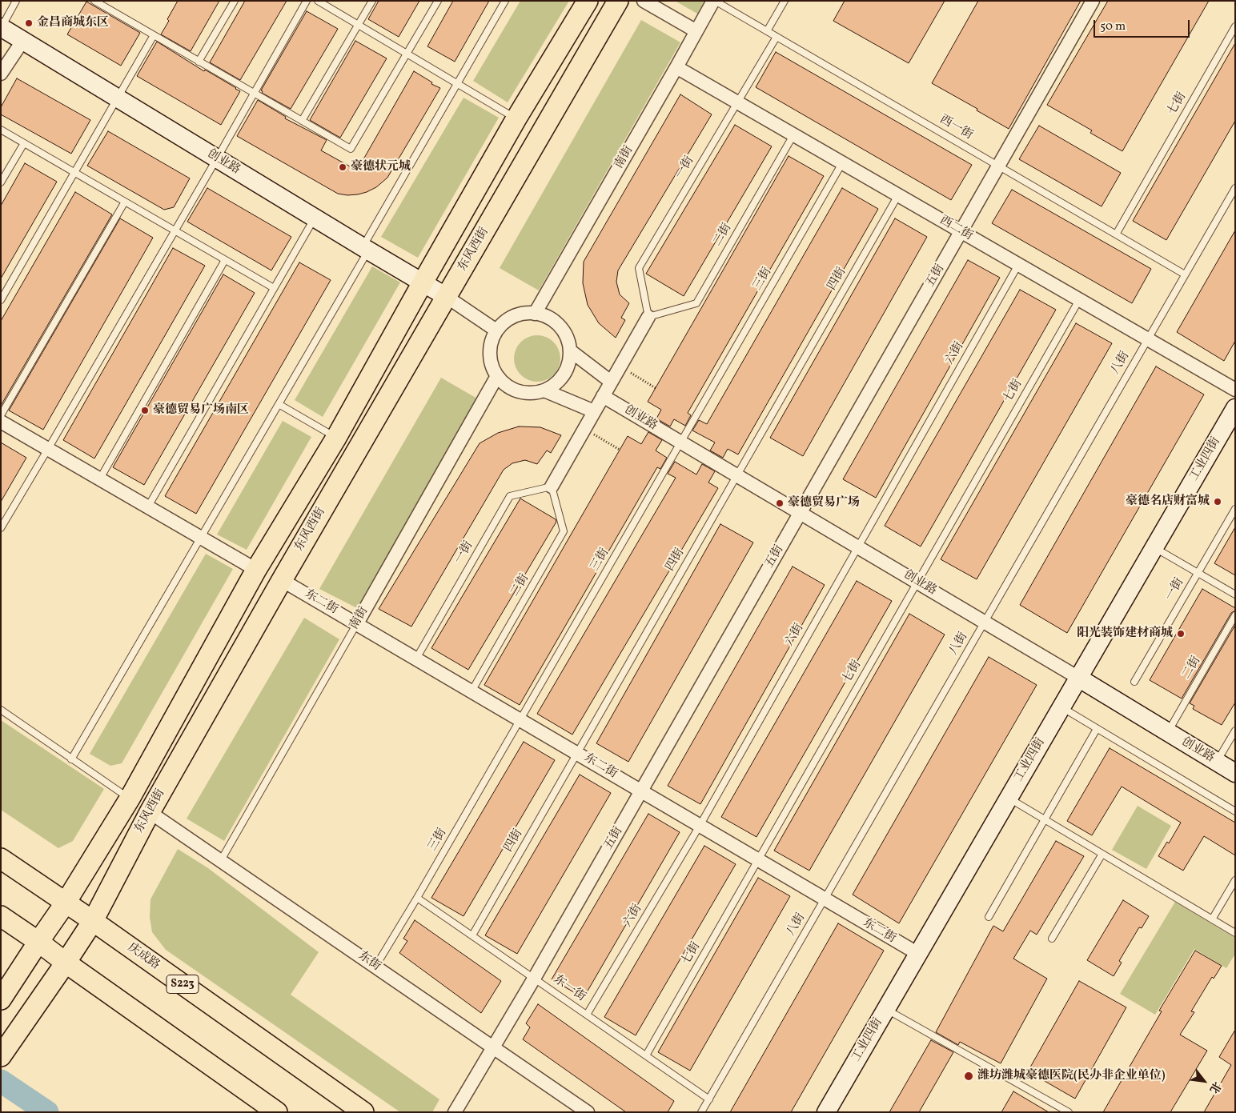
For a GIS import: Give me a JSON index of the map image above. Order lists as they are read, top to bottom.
{
  "streets": {
    "main road": ["东风西街", "庆成路", "S223"],
    "street": [
      "南街",
      "创业路",
      "西二街",
      "五街",
      "工业四街",
      "东二街",
      "东街"
    ],
    "lane": [
      "七街",
      "西一街",
      "一街",
      "二街",
      "三街",
      "四街",
      "六街",
      "八街",
      "东一街"
    ]
  },
  "crossings": [
    ["七街", "西一街"],
    ["七街", "创业路"],
    ["七街", "西二街"],
    ["七街", "东二街"],
    ["七街", "东一街"],
    ["西一街", "南街"],
    ["西一街", "一街"],
    ["西一街", "五街"],
    ["西一街", "八街"],
    ["南街", "西二街"],
    ["南街", "东二街"],
    ["南街", "东街"],
    ["创业路", "二街"],
    ["创业路", "东风西街"],
    ["创业路", "五街"],
    ["创业路", "三街"],
    ["创业路", "四街"],
    ["创业路", "六街"],
    ["创业路", "八街"],
    ["创业路", "工业四街"],
    ["一街", "西二街"],
    ["一街", "二街"],
    ["一街", "东二街"],
    ["西二街", "二街"],
    ["西二街", "五街"],
    ["西二街", "三街"],
    ["西二街", "四街"],
    ["西二街", "六街"],
    ["西二街", "八街"],
    ["二街", "东二街"],
    ["东风西街", "东二街"],
    ["东风西街", "庆成路"],
    ["东风西街", "东街"],
    ["五街", "东二街"],
    ["五街", "东街"],
    ["五街", "东一街"],
    ["三街", "东二街"],
    ["三街", "东街"],
    ["三街", "东一街"],
    ["四街", "东二街"],
    ["四街", "东一街"],
    ["六街", "东二街"],
    ["六街", "东一街"],
    ["八街", "东二街"],
    ["八街", "东一街"],
    ["工业四街", "东二街"]
  ],
  "places": [
    "金昌商城东区",
    "豪德状元城",
    "豪德贸易广场南区",
    "豪德名店财富城",
    "豪德贸易广场",
    "阳光装饰建材商城",
    "潍坊潍城豪德医院(民办非企业单位)"
  ],
  "scale_bar": "50 m",
  "north": "bottom right"
}
